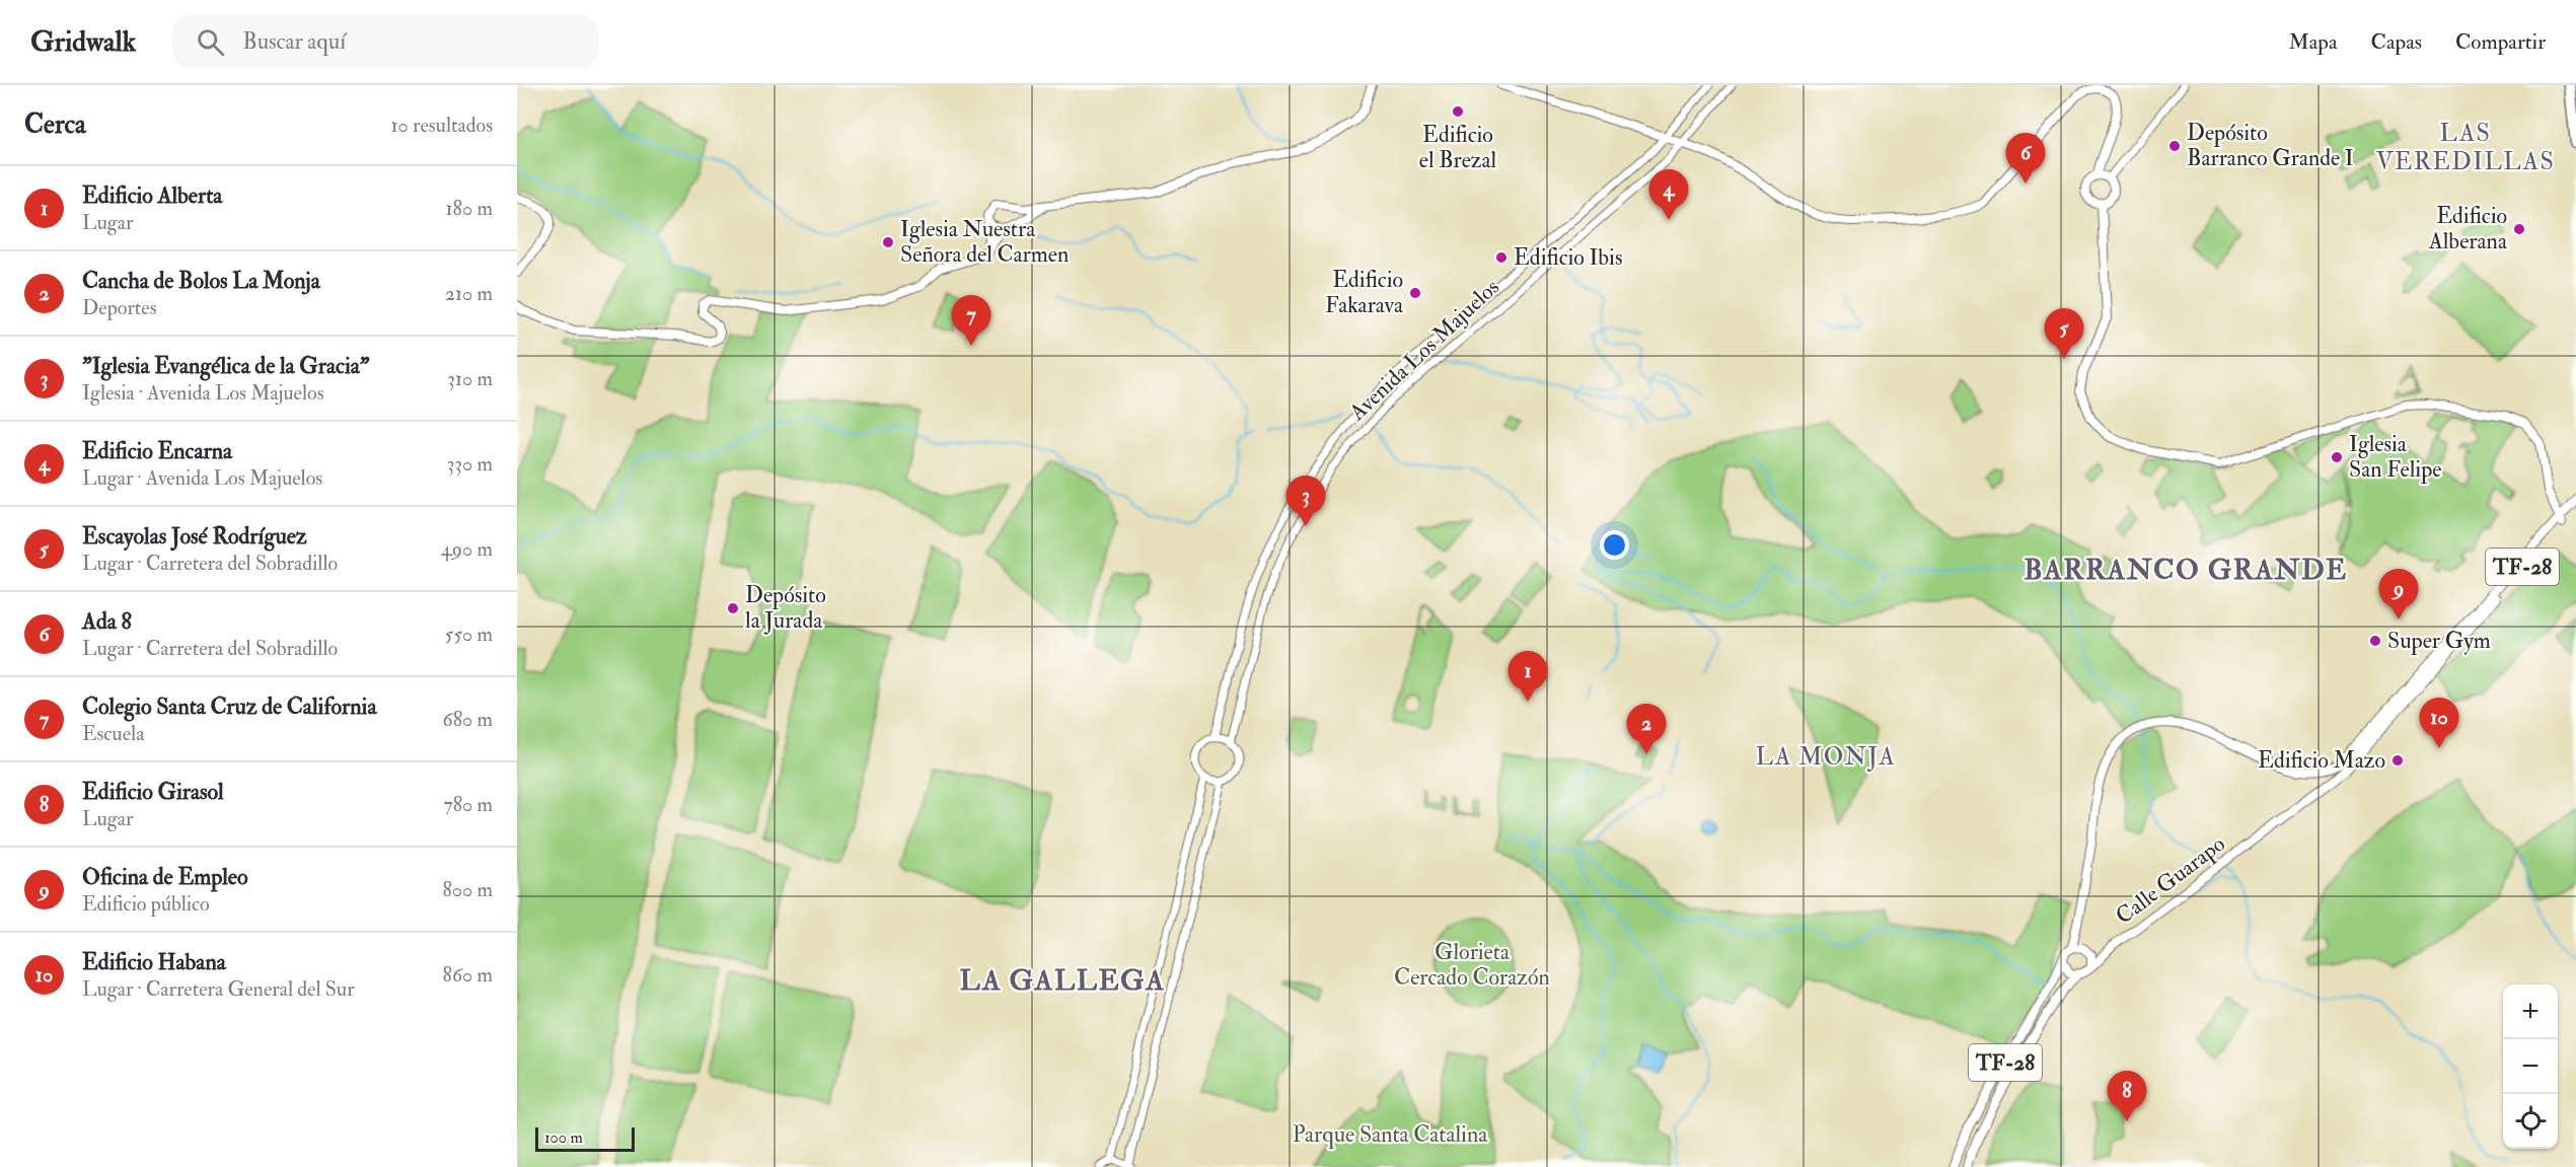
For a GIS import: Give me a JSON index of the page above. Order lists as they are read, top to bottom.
{
  "streets": {
    "main road": ["TF-28", "Calle Guarapo"],
    "street": ["Avenida Los Majuelos"]
  },
  "crossings": [
    ["TF-28", "Calle Guarapo"]
  ],
  "districts": [
    "LAS VEREDILLAS",
    "BARRANCO GRANDE",
    "LA MONJA",
    "LA GALLEGA"
  ],
  "parks": ["Glorieta Cercado Corazón", "Parque Santa Catalina"],
  "places": [
    "Edificio el Brezal",
    "Depósito Barranco Grande I",
    "Edificio Alberana",
    "Iglesia Nuestra Señora del Carmen",
    "Edificio Ibis",
    "Edificio Fakarava",
    "Iglesia San Felipe",
    "Depósito la Jurada",
    "Super Gym",
    "Edificio Mazo"
  ],
  "scale_bar": "100 m",
  "page": {
    "header": "Gridwalk",
    "search": "Buscar aquí",
    "nav": ["Mapa", "Capas", "Compartir"],
    "heading": ["Cerca", "10 resultados"],
    "pins": [
      "6",
      "4",
      "7",
      "5",
      "3",
      "9",
      "1",
      "10",
      "2",
      "8"
    ],
    "list": [
      {
        "mark": "1",
        "name": "Edificio Alberta",
        "note": "Lugar",
        "value": "180 m"
      },
      {
        "mark": "2",
        "name": "Cancha de Bolos La Monja",
        "note": "Deportes",
        "value": "210 m"
      },
      {
        "mark": "3",
        "name": "\"Iglesia Evangélica de la Gracia\"",
        "note": "Iglesia · Avenida Los Majuelos",
        "value": "310 m"
      },
      {
        "mark": "4",
        "name": "Edificio Encarna",
        "note": "Lugar · Avenida Los Majuelos",
        "value": "330 m"
      },
      {
        "mark": "5",
        "name": "Escayolas José Rodríguez",
        "note": "Lugar · Carretera del Sobradillo",
        "value": "490 m"
      },
      {
        "mark": "6",
        "name": "Ada 8",
        "note": "Lugar · Carretera del Sobradillo",
        "value": "550 m"
      },
      {
        "mark": "7",
        "name": "Colegio Santa Cruz de California",
        "note": "Escuela",
        "value": "680 m"
      },
      {
        "mark": "8",
        "name": "Edificio Girasol",
        "note": "Lugar",
        "value": "780 m"
      },
      {
        "mark": "9",
        "name": "Oficina de Empleo",
        "note": "Edificio público",
        "value": "800 m"
      },
      {
        "mark": "10",
        "name": "Edificio Habana",
        "note": "Lugar · Carretera General del Sur",
        "value": "860 m"
      }
    ],
    "map_buttons": ["+", "−"],
    "scale": "100 m"
  }
}
